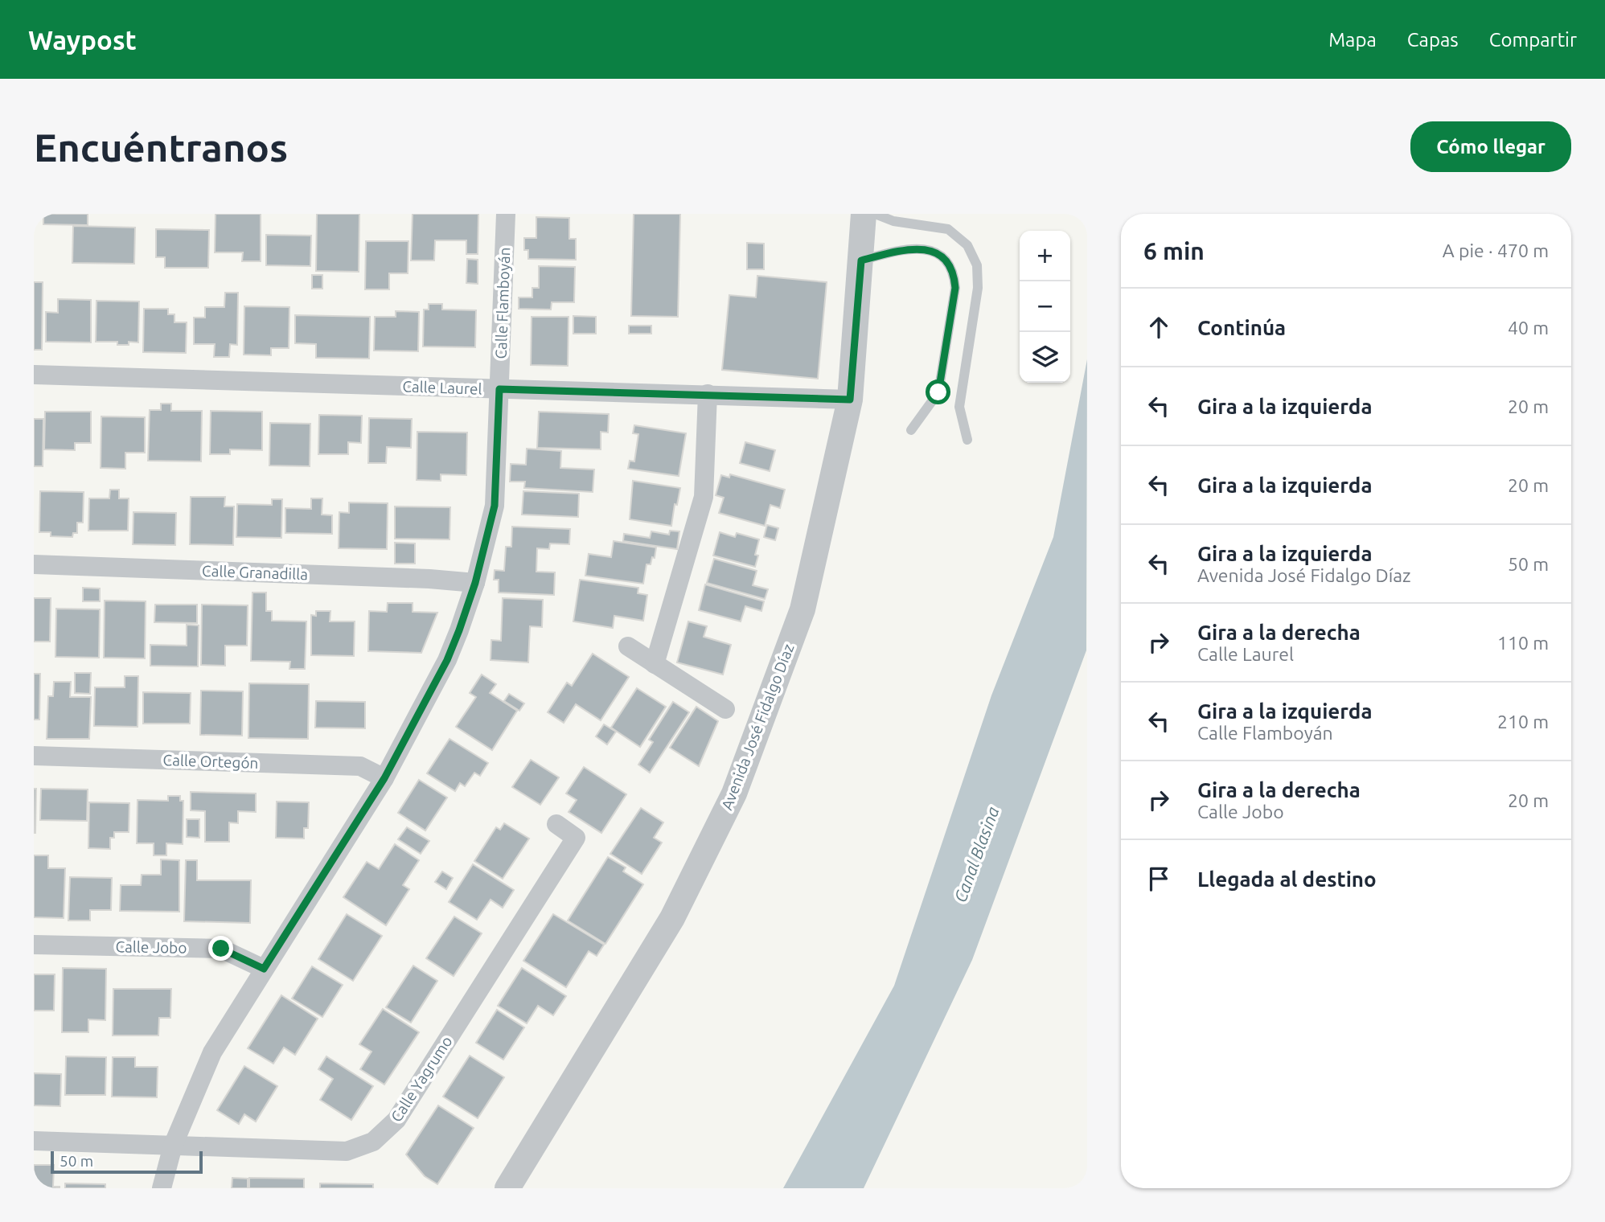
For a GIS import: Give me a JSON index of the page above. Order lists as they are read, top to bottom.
{
  "streets": {
    "street": [
      "Calle Flamboyán",
      "Calle Laurel",
      "Calle Granadilla",
      "Avenida José Fidalgo Díaz",
      "Calle Ortegón",
      "Calle Jobo",
      "Calle Yagrumo"
    ]
  },
  "crossings": [
    ["Calle Flamboyán", "Calle Laurel"],
    ["Calle Flamboyán", "Calle Granadilla"],
    ["Calle Flamboyán", "Calle Ortegón"],
    ["Calle Flamboyán", "Calle Jobo"],
    ["Calle Flamboyán", "Calle Yagrumo"],
    ["Calle Laurel", "Avenida José Fidalgo Díaz"]
  ],
  "water": ["Canal Blasina"],
  "scale_bar": "50 m",
  "page": {
    "header": "Waypost",
    "nav": ["Mapa", "Capas", "Compartir"],
    "buttons": "Cómo llegar",
    "title": "Encuéntranos",
    "heading": ["6 min", "A pie · 470 m"],
    "map_buttons": ["+", "−"],
    "list": [
      ["Continúa", "40 m"],
      ["Gira a la izquierda", "20 m"],
      ["Gira a la izquierda", "20 m"],
      ["Gira a la izquierda", "Avenida José Fidalgo Díaz", "50 m"],
      ["Gira a la derecha", "Calle Laurel", "110 m"],
      ["Gira a la izquierda", "Calle Flamboyán", "210 m"],
      ["Gira a la derecha", "Calle Jobo", "20 m"],
      "Llegada al destino"
    ],
    "scale": "50 m"
  }
}
